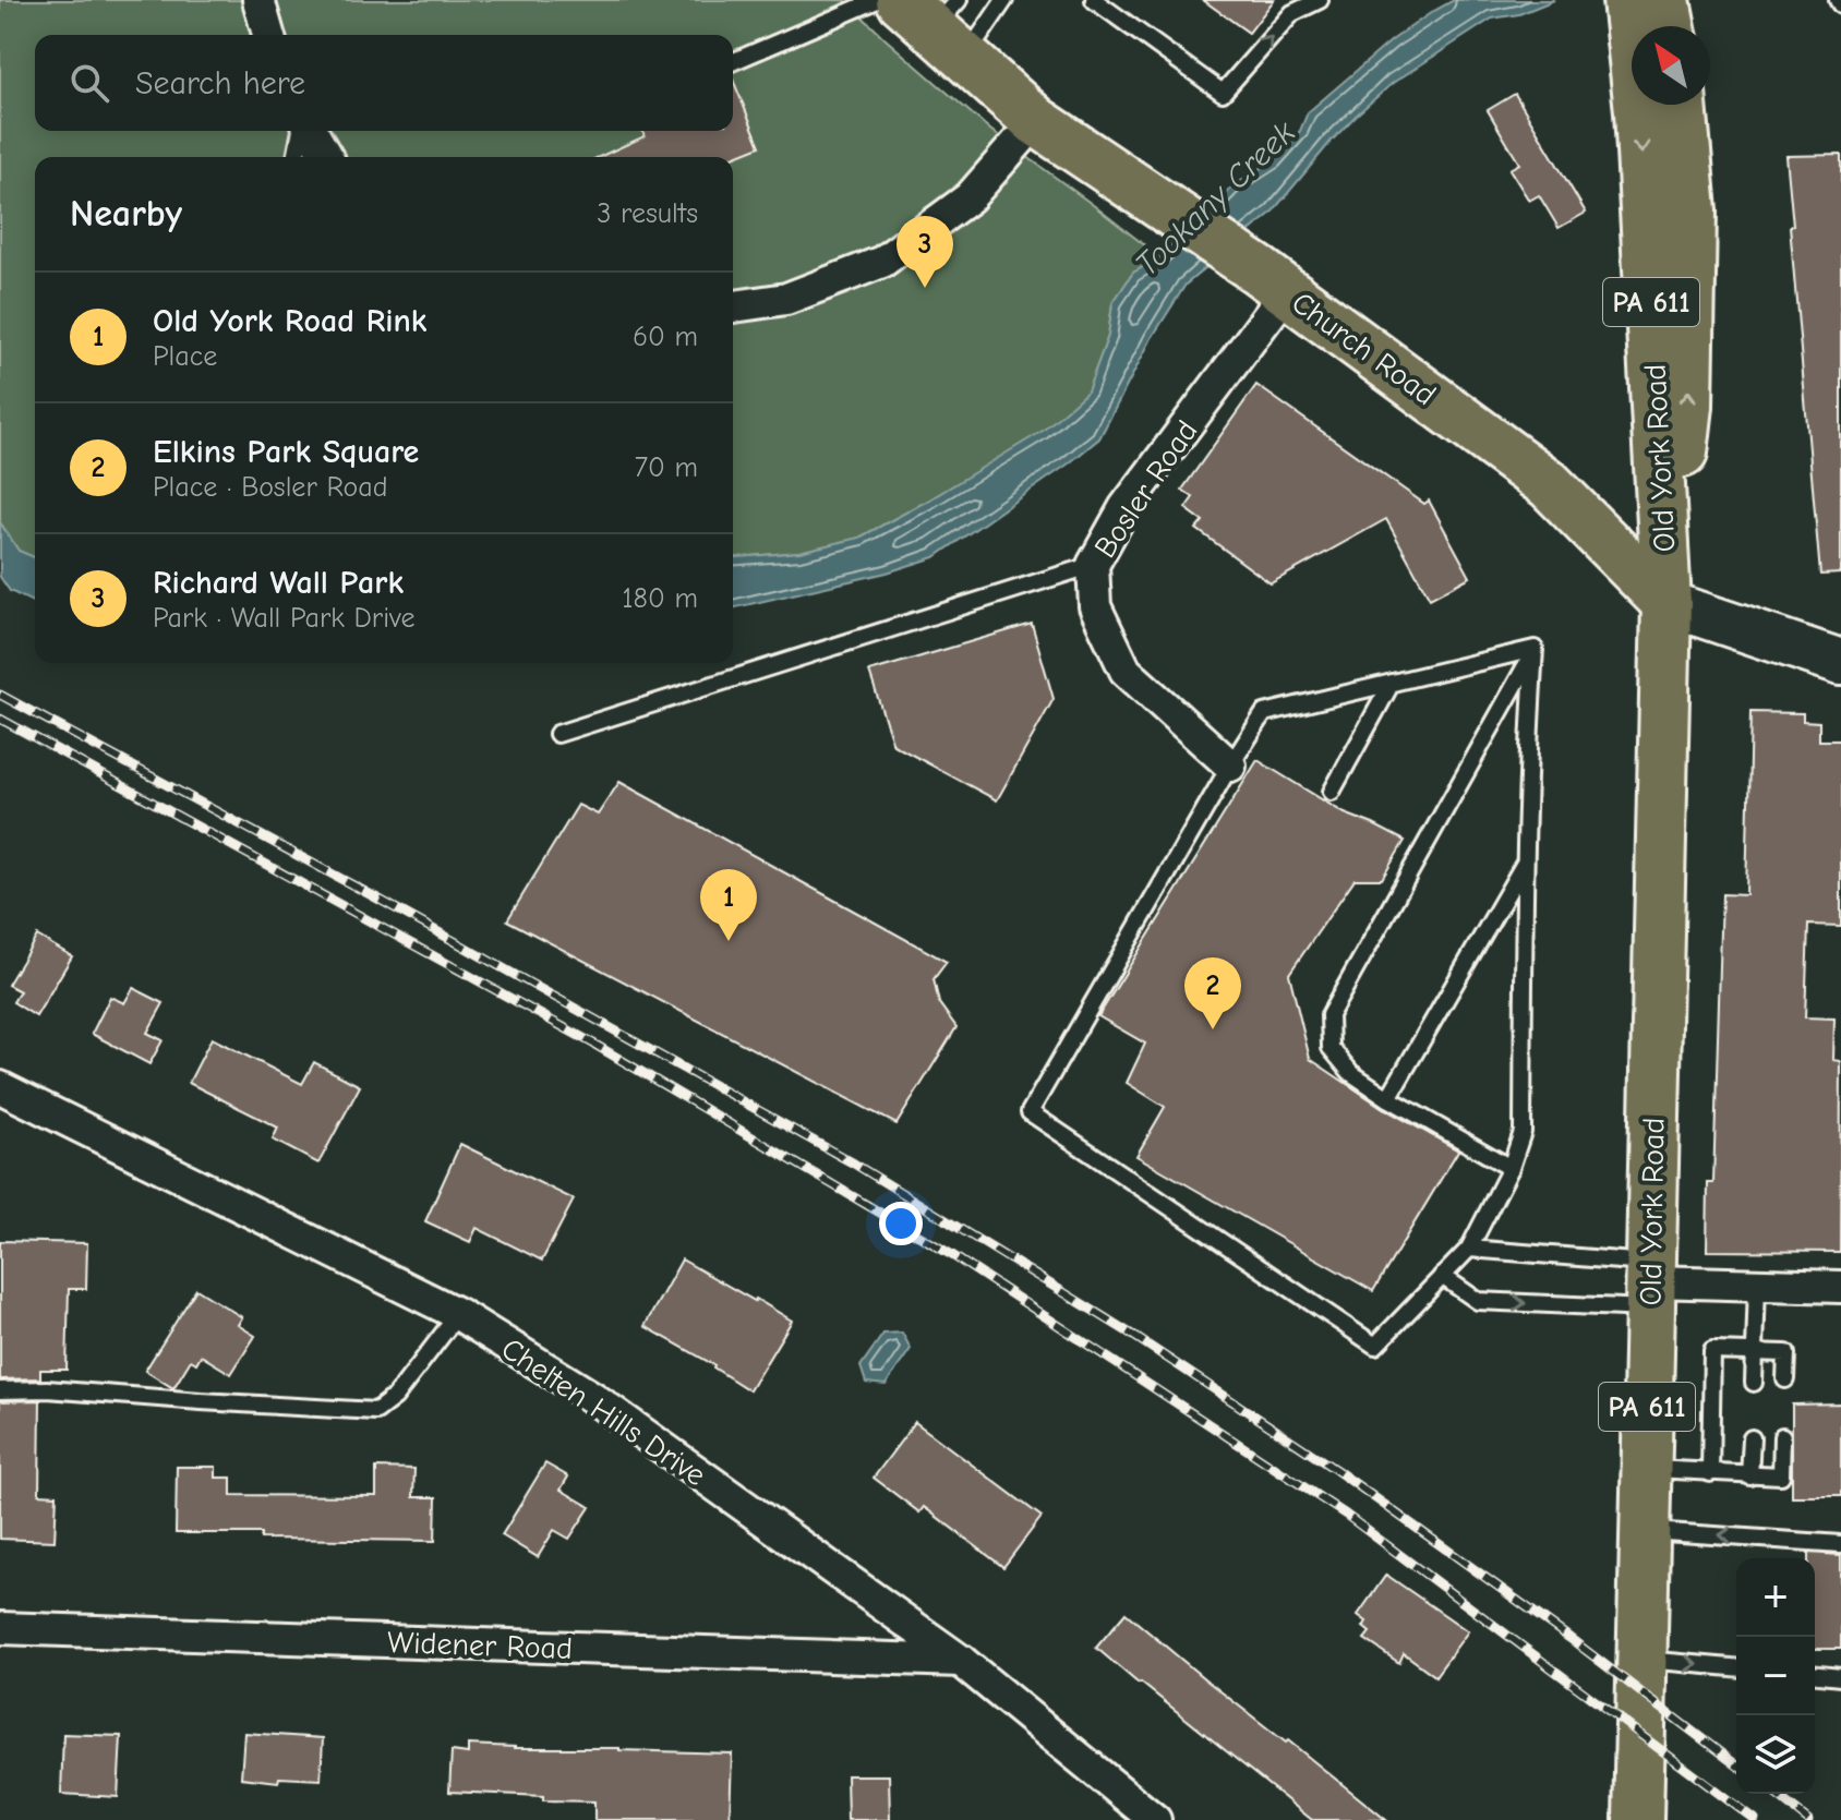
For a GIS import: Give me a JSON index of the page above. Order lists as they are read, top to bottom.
{
  "streets": {
    "main road": ["PA 611", "Church Road", "Old York Road"],
    "street": ["Bosler Road", "Chelten Hills Drive", "Widener Road"]
  },
  "crossings": [
    ["Church Road", "Old York Road"],
    ["Church Road", "Bosler Road"],
    ["Chelten Hills Drive", "Widener Road"]
  ],
  "water": ["Tookany Creek"],
  "north": "top left",
  "page": {
    "search": "Search here",
    "heading": ["Nearby", "3 results"],
    "pins": ["3", "1", "2"],
    "list": [
      {
        "mark": "1",
        "name": "Old York Road Rink",
        "note": "Place",
        "value": "60 m"
      },
      {
        "mark": "2",
        "name": "Elkins Park Square",
        "note": "Place · Bosler Road",
        "value": "70 m"
      },
      {
        "mark": "3",
        "name": "Richard Wall Park",
        "note": "Park · Wall Park Drive",
        "value": "180 m"
      }
    ],
    "map_buttons": ["+", "−"]
  }
}
